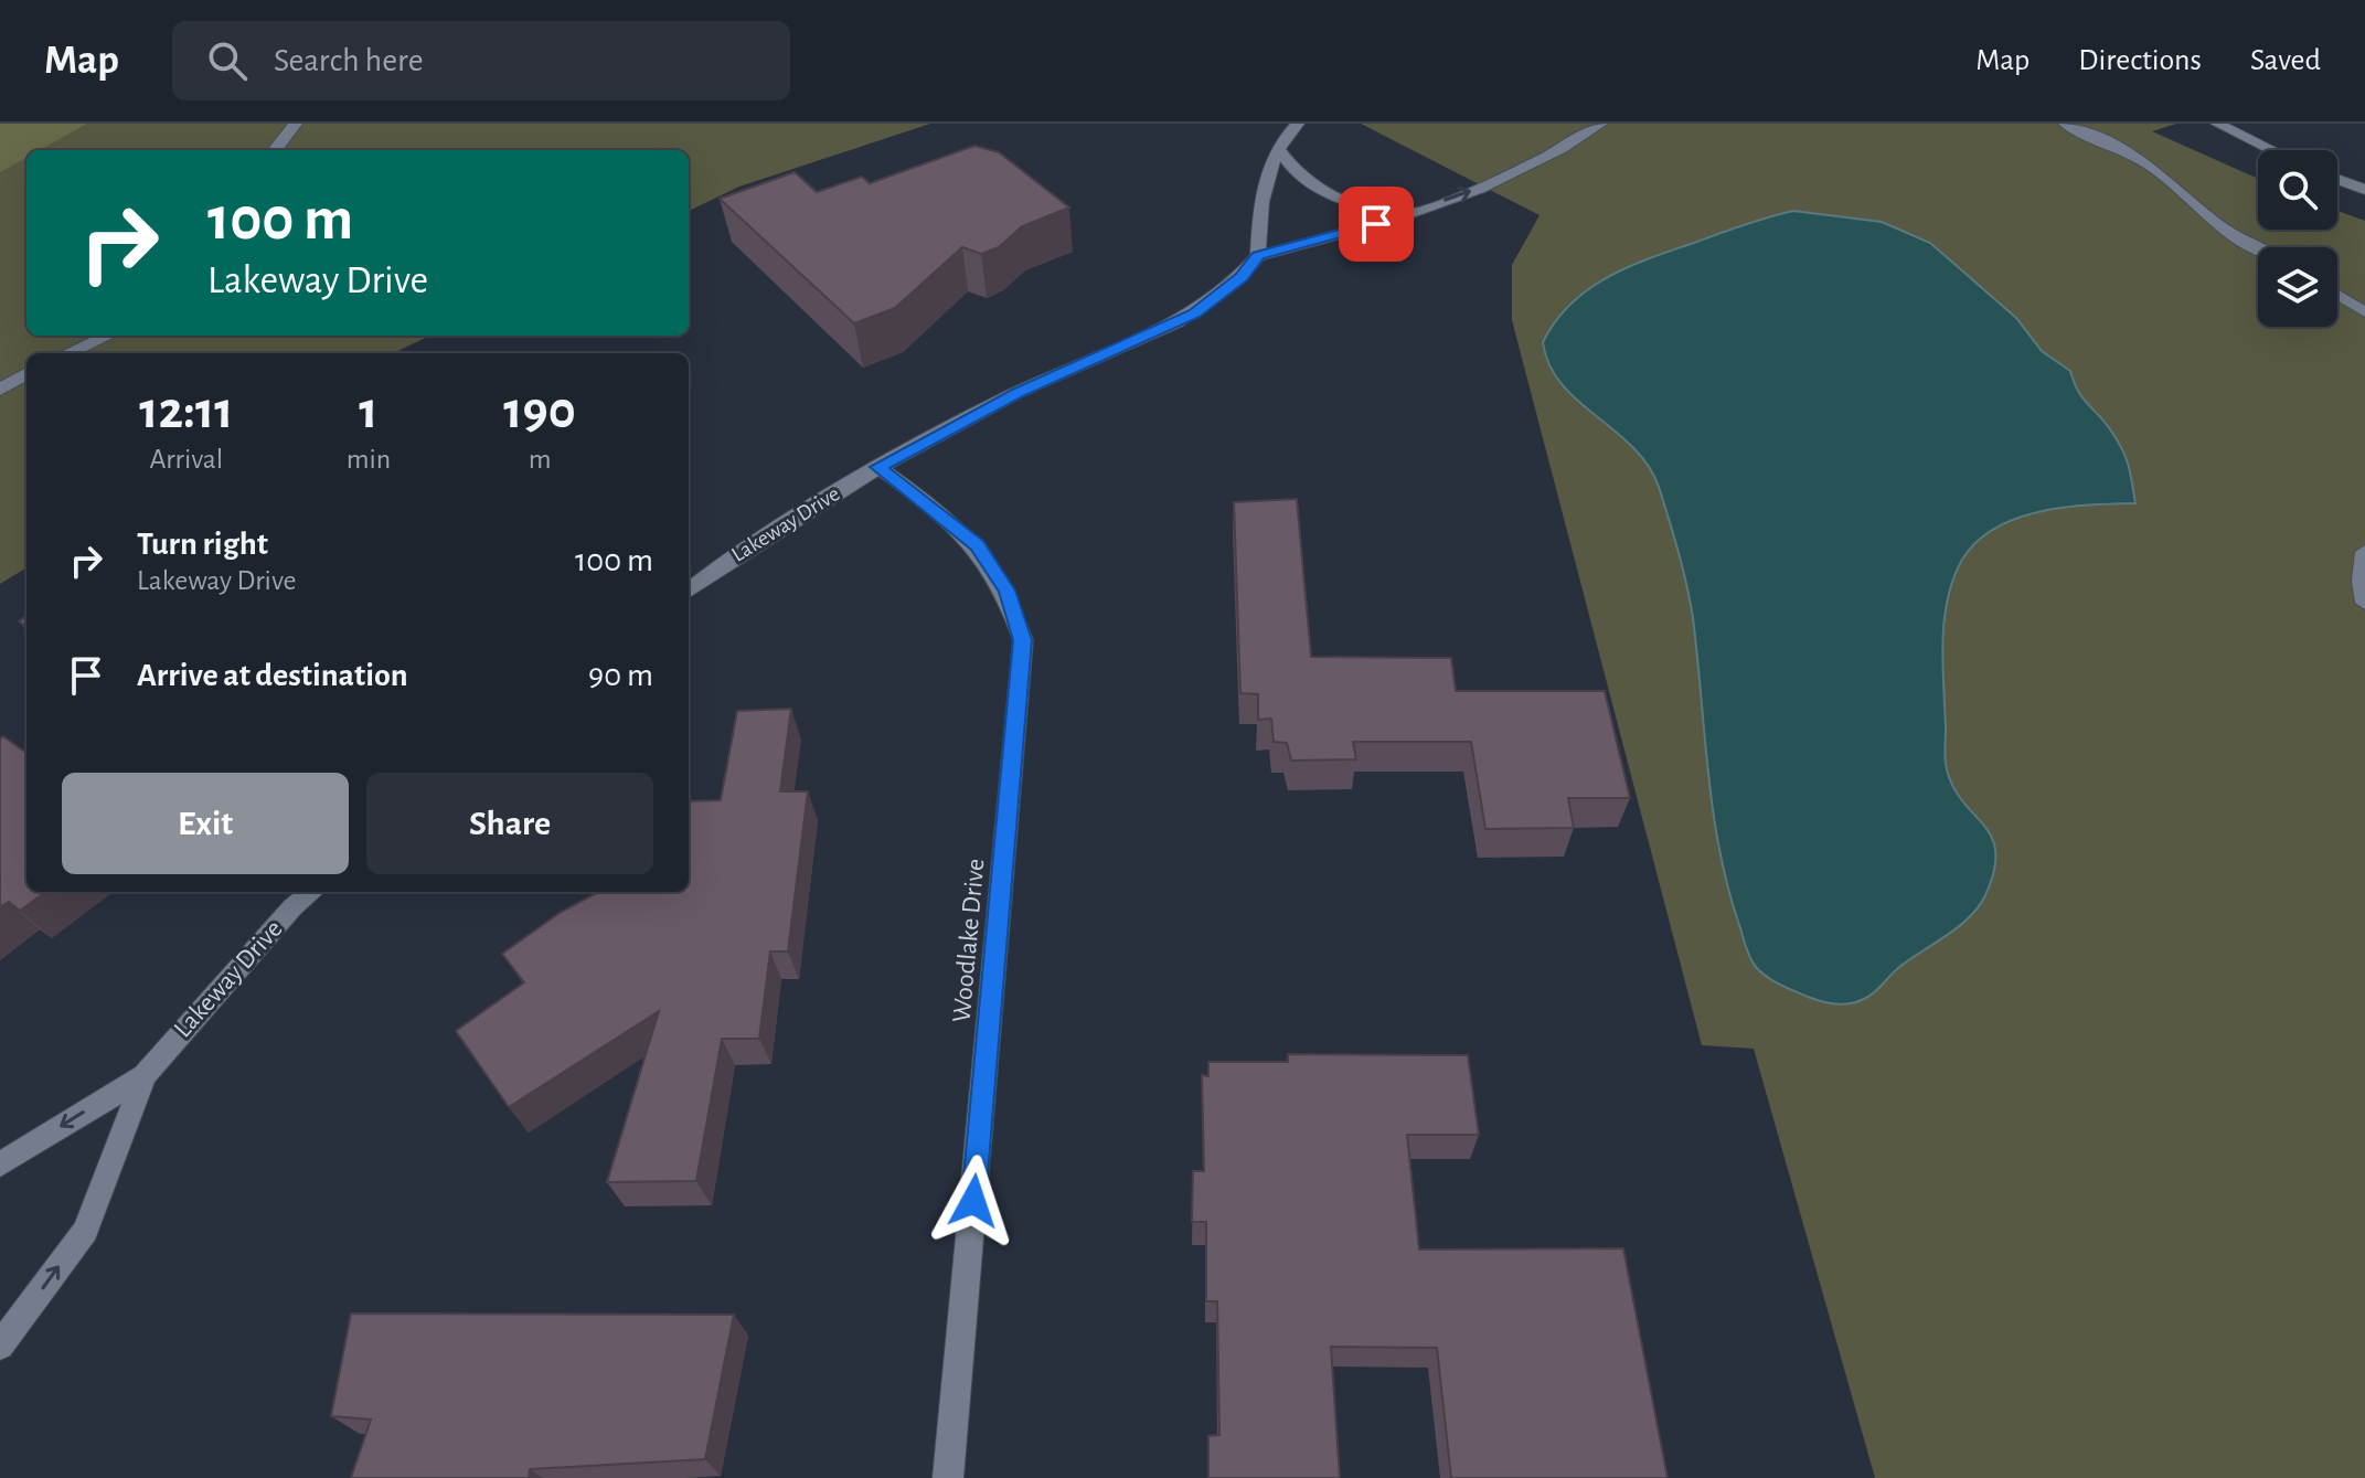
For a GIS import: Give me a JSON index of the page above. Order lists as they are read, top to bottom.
{
  "streets": {
    "street": ["Lakeway Drive", "Woodlake Drive"]
  },
  "crossings": [
    ["Lakeway Drive", "Woodlake Drive"]
  ],
  "page": {
    "header": "Map",
    "search": "Search here",
    "nav": ["Map", "Directions", "Saved"],
    "turn": ["100 m", "Lakeway Drive"],
    "eta": [
      "12:11",
      "Arrival",
      "1",
      "min",
      "190",
      "m"
    ],
    "list": [
      {
        "name": "Turn right",
        "note": "Lakeway Drive",
        "value": "100 m"
      },
      {
        "name": "Arrive at destination",
        "value": "90 m"
      }
    ],
    "buttons": ["Exit", "Share"]
  }
}
